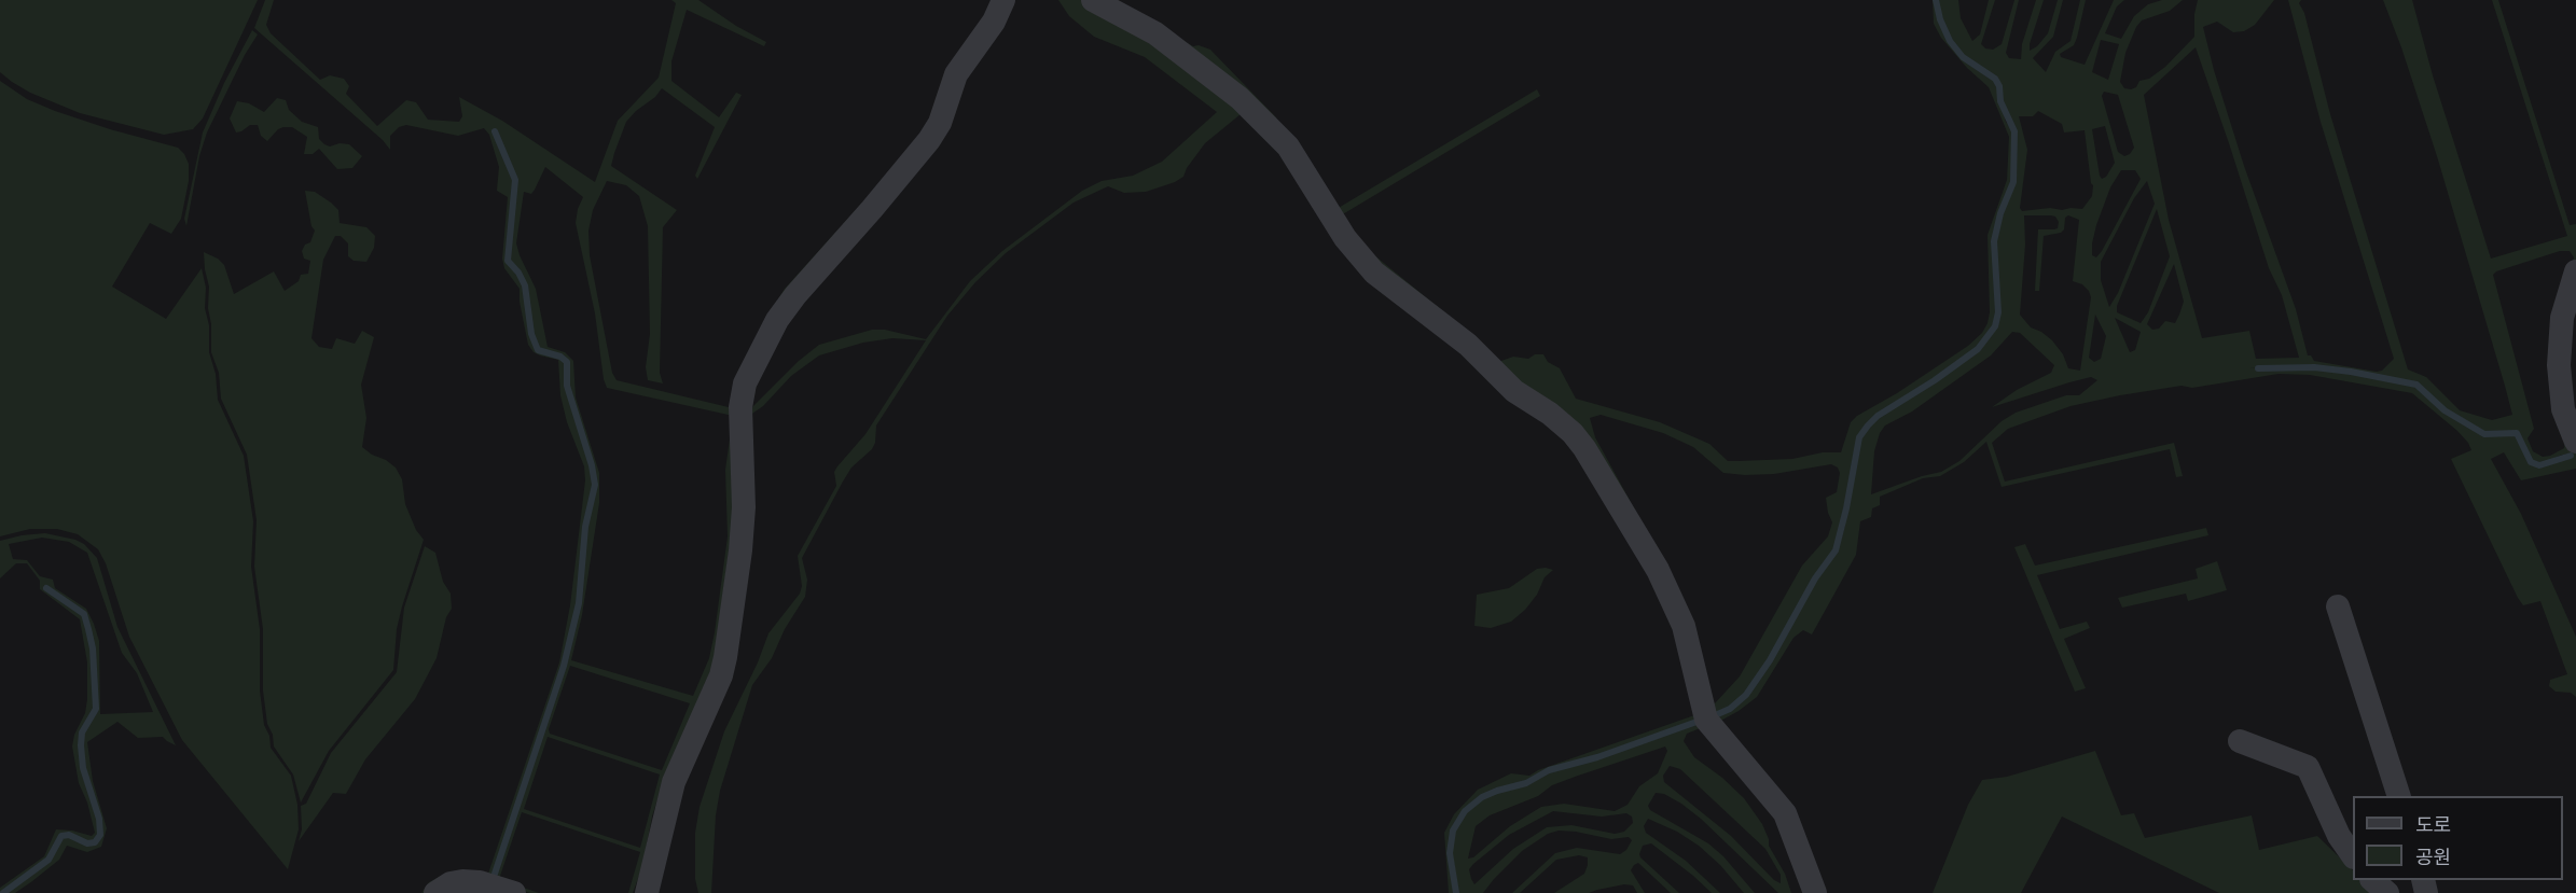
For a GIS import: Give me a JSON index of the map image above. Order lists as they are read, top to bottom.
{
  "legend": ["도로", "공원"]
}
